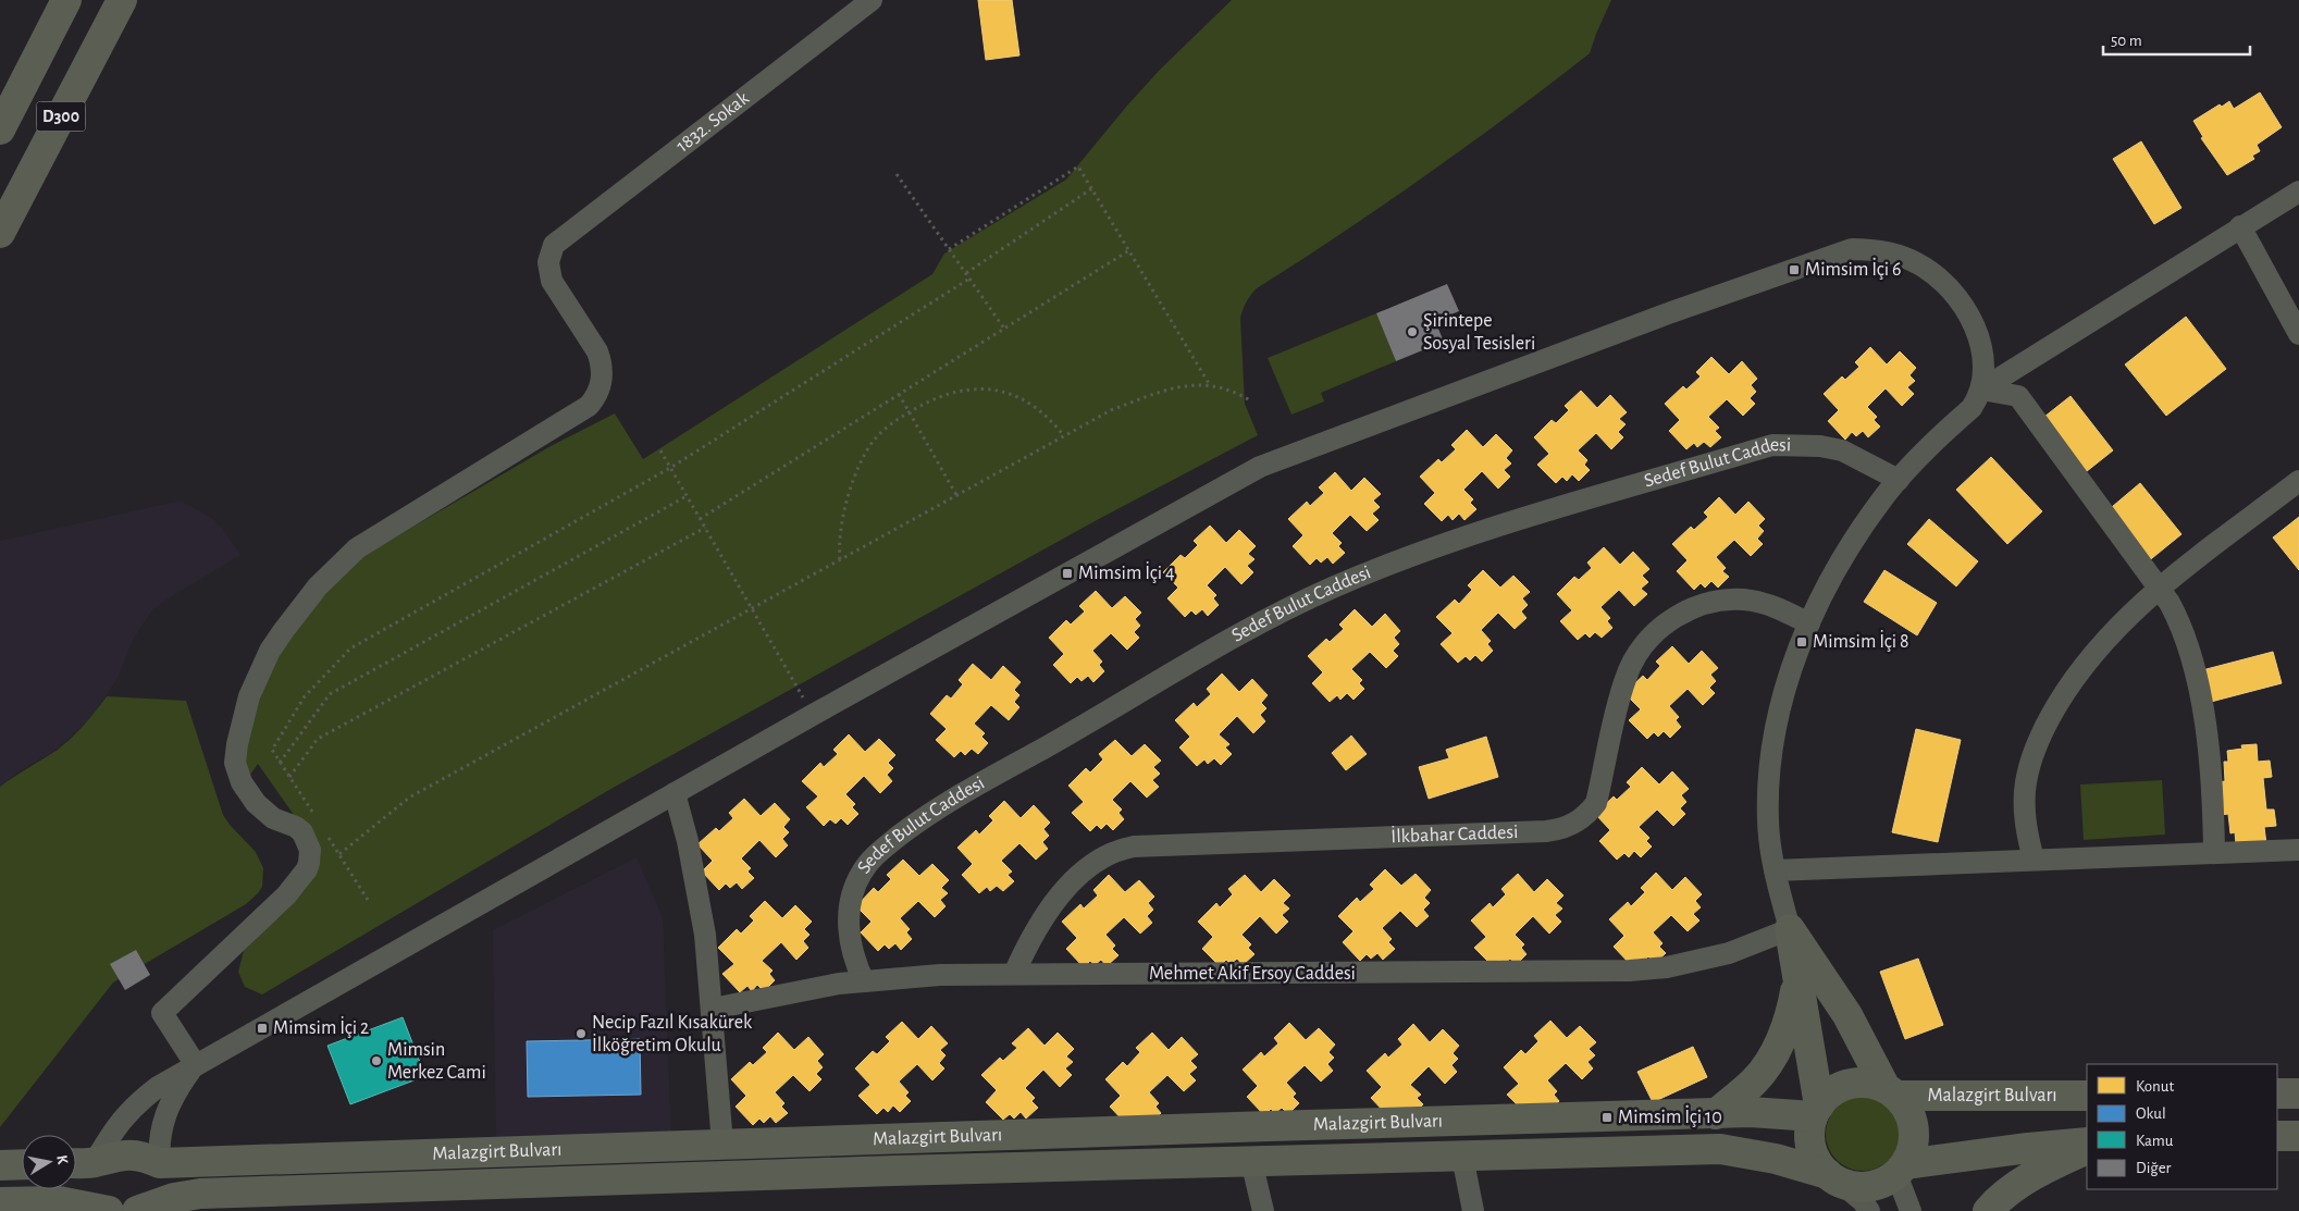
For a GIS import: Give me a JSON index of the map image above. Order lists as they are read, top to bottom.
{
  "streets": {
    "highway": ["D300", "Malazgirt Bulvarı"],
    "street": [
      "1832. Sokak",
      "Sedef Bulut Caddesi",
      "İlkbahar Caddesi",
      "Mehmet Akif Ersoy Caddesi"
    ]
  },
  "crossings": [
    ["Sedef Bulut Caddesi", "Mehmet Akif Ersoy Caddesi"],
    ["İlkbahar Caddesi", "Mehmet Akif Ersoy Caddesi"]
  ],
  "places": {
    "transit": [
      "Mimsim İçi 6",
      "Mimsim İçi 4",
      "Mimsim İçi 8",
      "Mimsim İçi 2",
      "Mimsim İçi 10"
    ],
    "other": ["Şirintepe Sosyal Tesisleri", "Necip Fazıl Kısakürek İlköğretim Okulu", "Mimsin Merkez Cami"]
  },
  "legend": [
    "Konut",
    "Okul",
    "Kamu",
    "Diğer"
  ],
  "scale_bar": "50 m",
  "north": "right"
}
